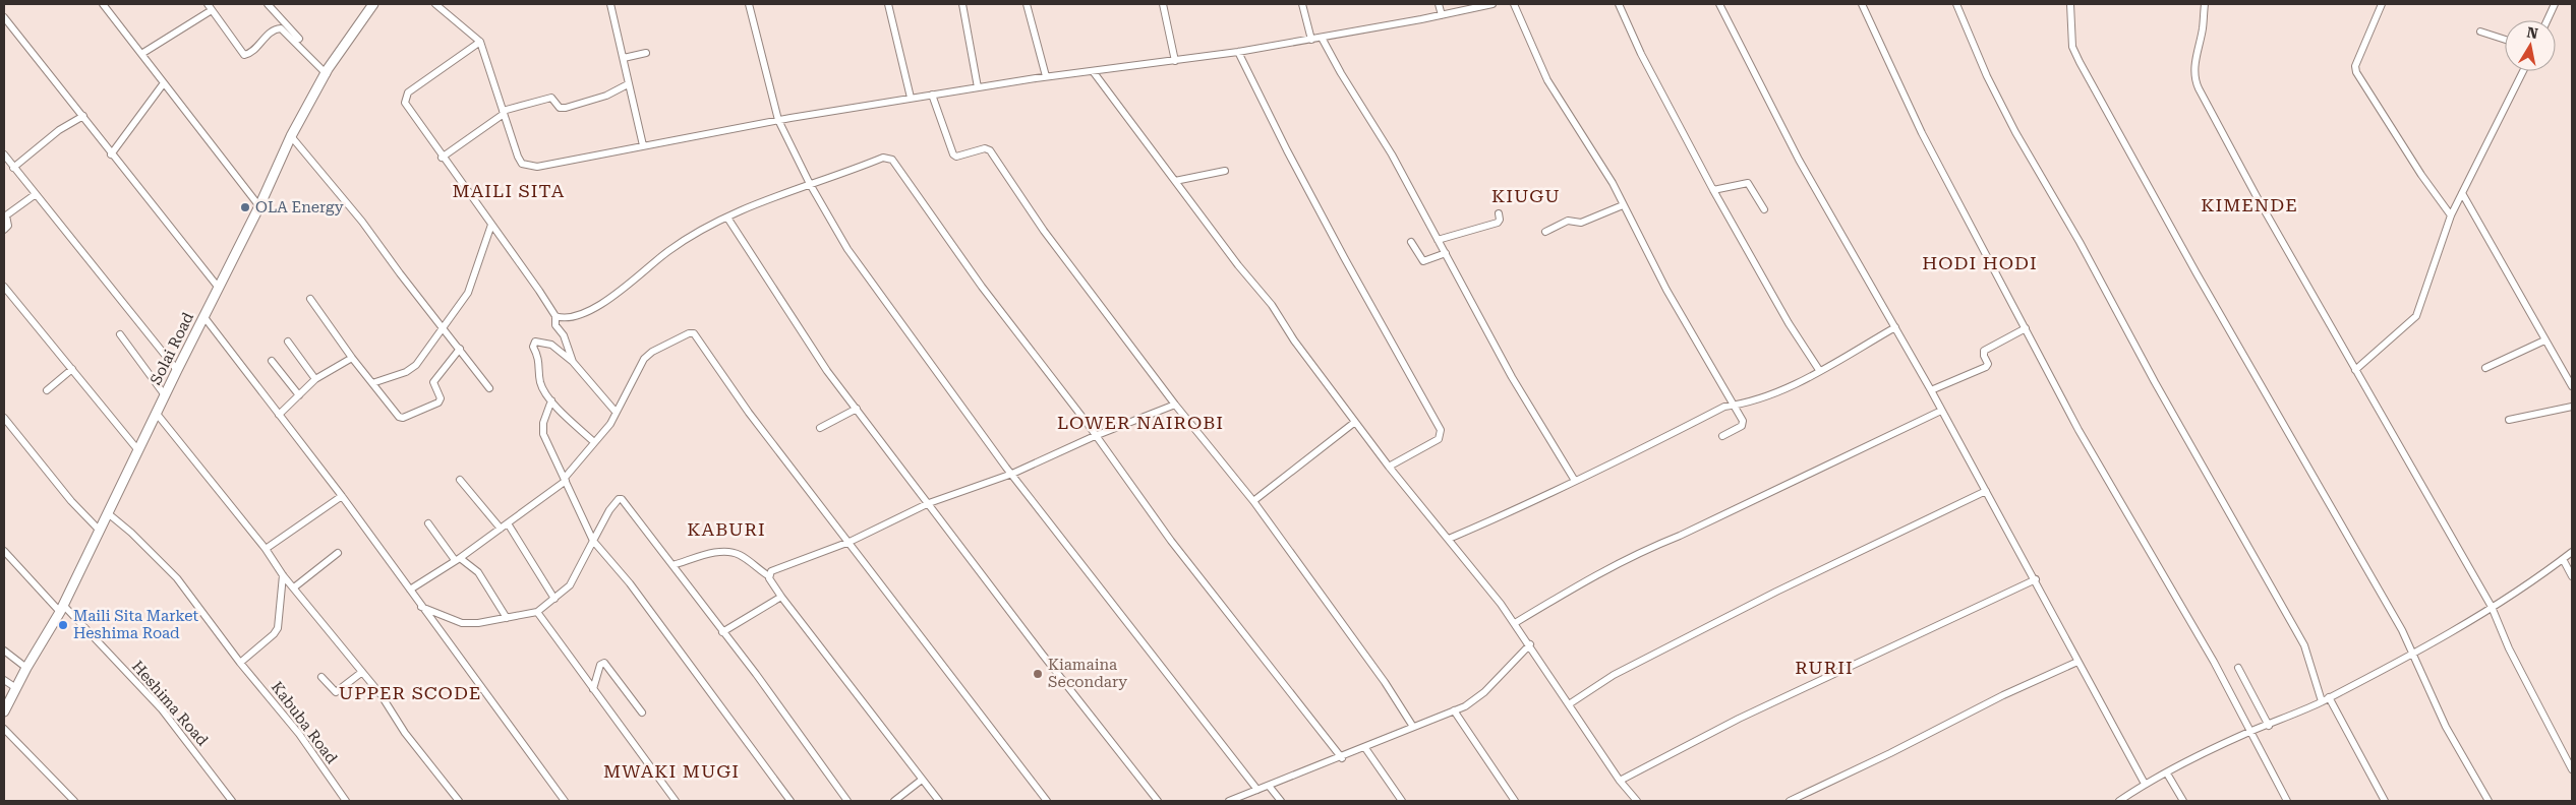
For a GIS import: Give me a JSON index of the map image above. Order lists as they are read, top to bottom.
{
  "streets": {
    "highway": ["Solai Road"],
    "street": ["Heshima Road", "Kabuba Road"]
  },
  "crossings": [
    ["Solai Road", "Heshima Road"],
    ["Solai Road", "Kabuba Road"]
  ],
  "districts": [
    "MAILI SITA",
    "KIUGU",
    "KIMENDE",
    "HODI HODI",
    "LOWER NAIROBI",
    "KABURI",
    "RURII",
    "UPPER SCODE",
    "MWAKI MUGI"
  ],
  "places": ["OLA Energy", "Maili Sita Market Heshima Road", "Kiamaina Secondary"],
  "north": "top"
}
